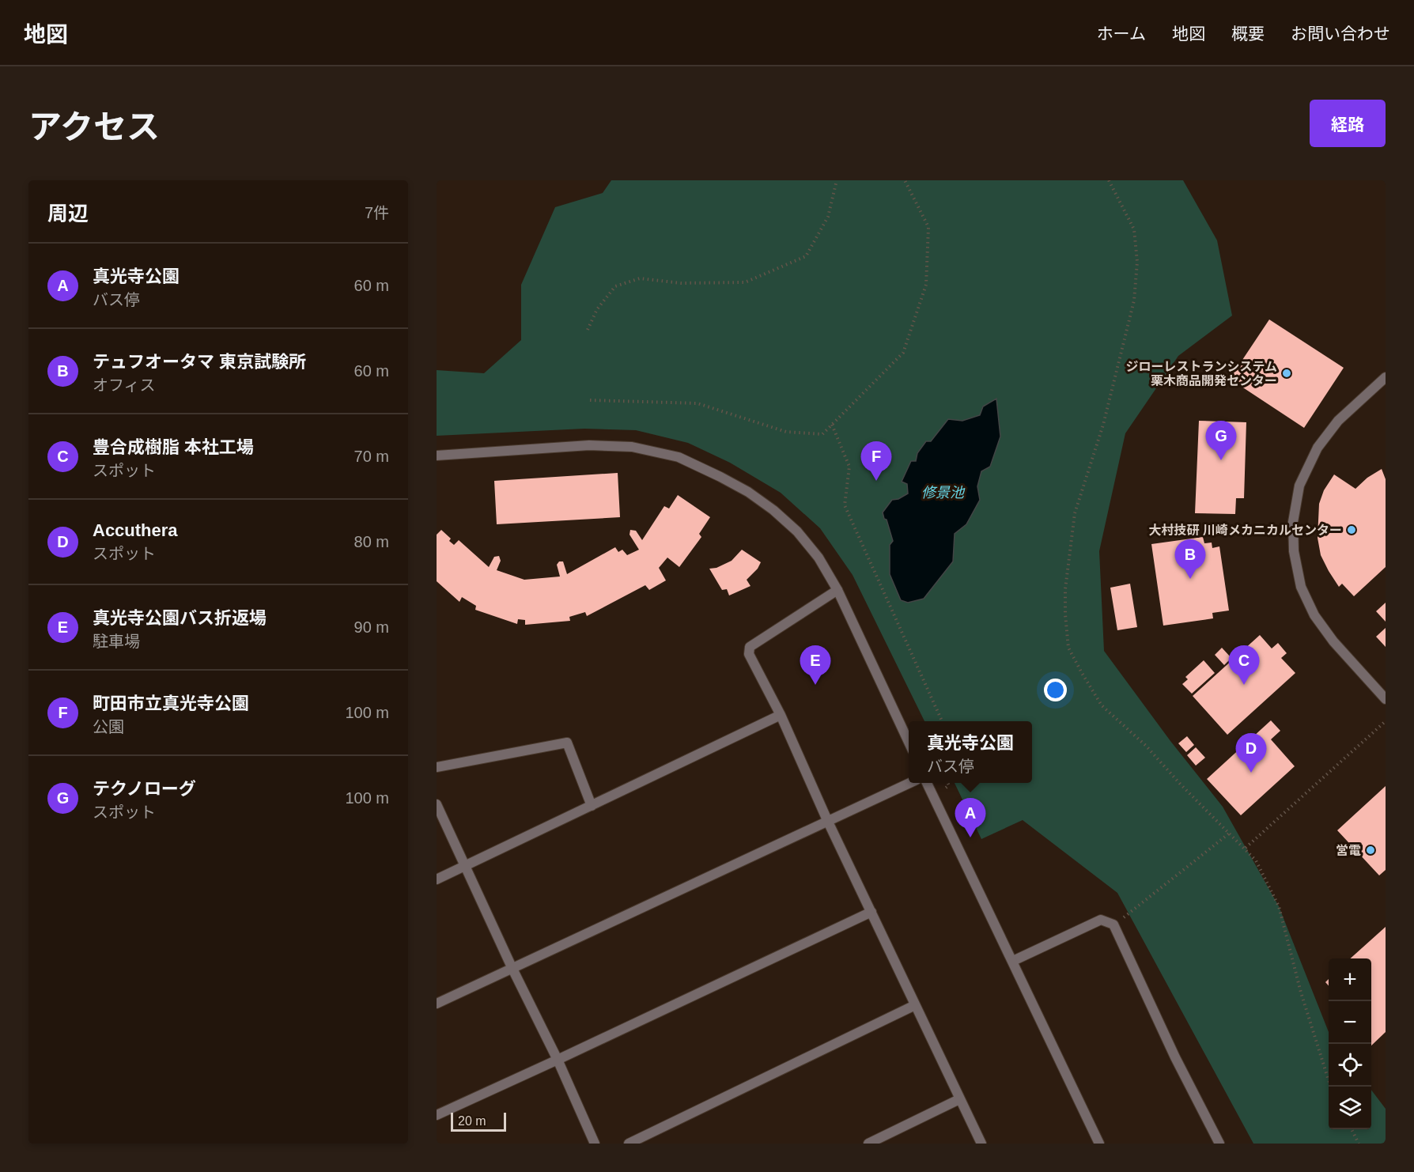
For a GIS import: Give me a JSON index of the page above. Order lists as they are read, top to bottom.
{
  "water": ["修景池"],
  "places": ["ジローレストランシステム 栗木商品開発センター", "大村技研 川崎メカニカルセンター", "営電"],
  "scale_bar": "20 m",
  "page": {
    "header": "地図",
    "nav": [
      "ホーム",
      "地図",
      "概要",
      "お問い合わせ"
    ],
    "title": "アクセス",
    "buttons": "経路",
    "heading": ["周辺", "7件"],
    "list": [
      {
        "mark": "A",
        "name": "真光寺公園",
        "note": "バス停",
        "value": "60 m"
      },
      {
        "mark": "B",
        "name": "テュフオータマ 東京試験所",
        "note": "オフィス",
        "value": "60 m"
      },
      {
        "mark": "C",
        "name": "豊合成樹脂 本社工場",
        "note": "スポット",
        "value": "70 m"
      },
      {
        "mark": "D",
        "name": "Accuthera",
        "note": "スポット",
        "value": "80 m"
      },
      {
        "mark": "E",
        "name": "真光寺公園バス折返場",
        "note": "駐車場",
        "value": "90 m"
      },
      {
        "mark": "F",
        "name": "町田市立真光寺公園",
        "note": "公園",
        "value": "100 m"
      },
      {
        "mark": "G",
        "name": "テクノローグ",
        "note": "スポット",
        "value": "100 m"
      }
    ],
    "pins": [
      "G",
      "F",
      "B",
      "C",
      "E",
      "D",
      "A"
    ],
    "popup": ["真光寺公園", "バス停"],
    "map_buttons": ["+", "−"],
    "scale": "20 m"
  }
}
